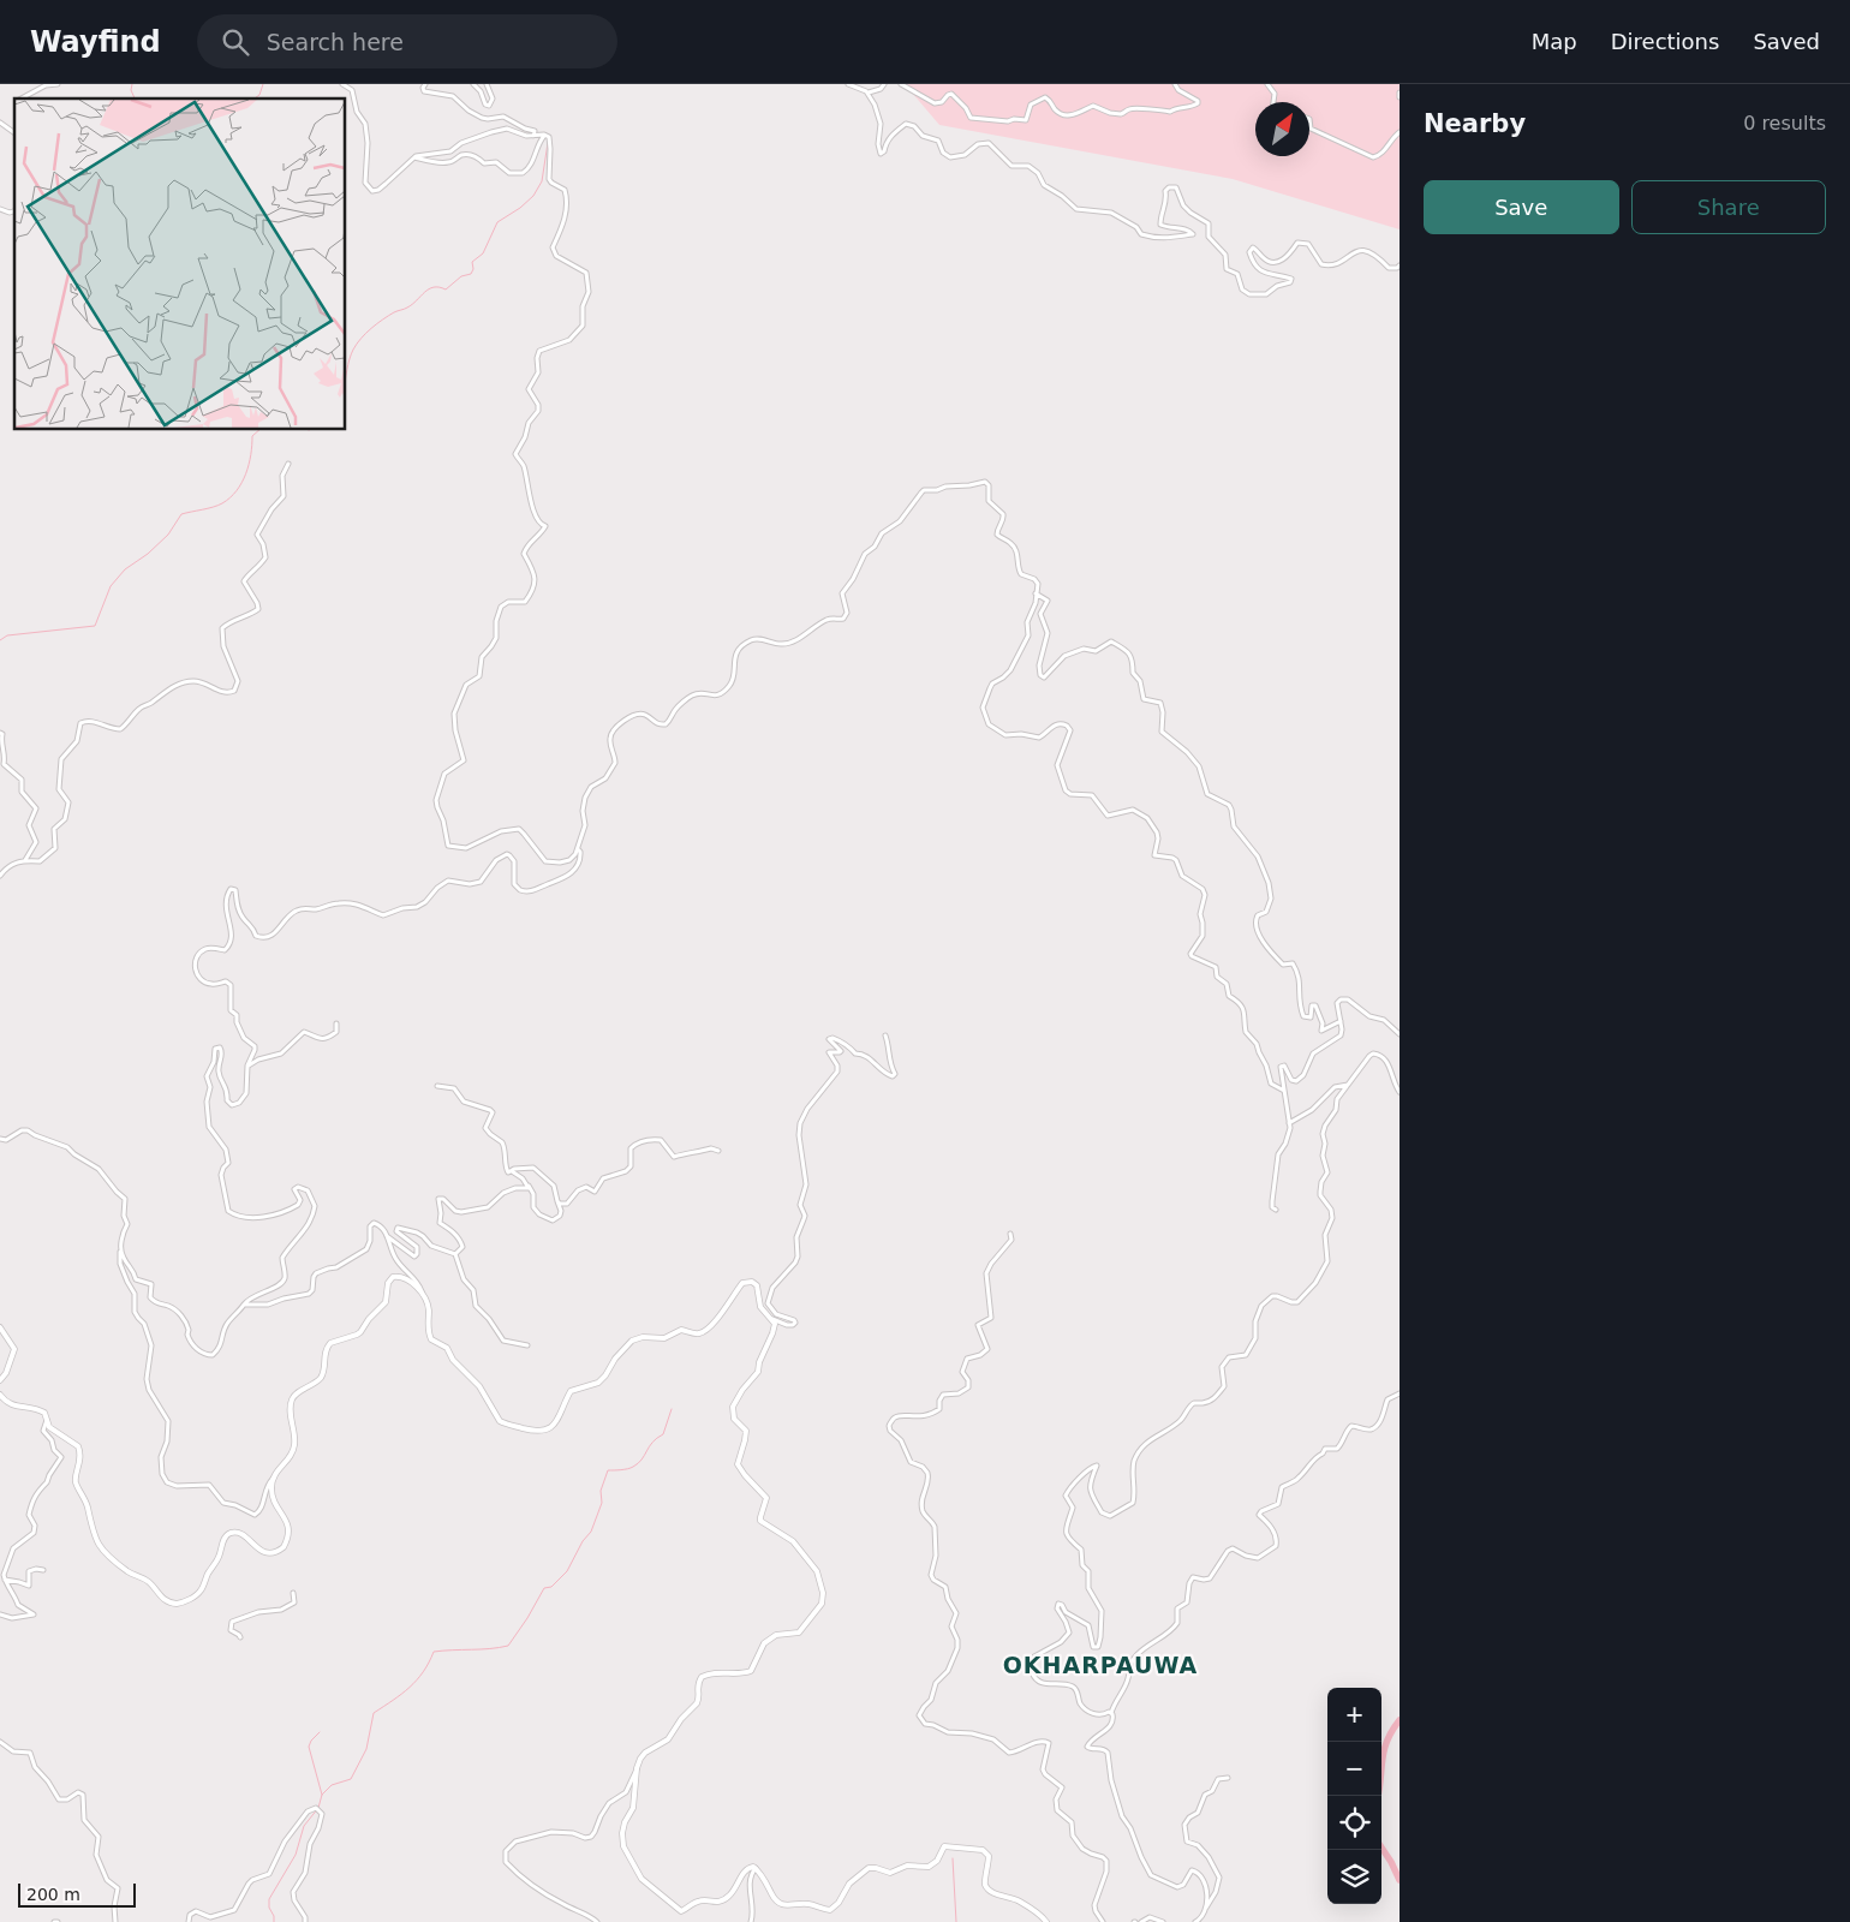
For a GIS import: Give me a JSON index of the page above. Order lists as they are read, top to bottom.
{
  "districts": ["OKHARPAUWA"],
  "scale_bar": "200 m",
  "north": "top right",
  "page": {
    "header": "Wayfind",
    "search": "Search here",
    "nav": ["Map", "Directions", "Saved"],
    "heading": ["Nearby", "0 results"],
    "buttons": ["Save", "Share"],
    "map_buttons": ["+", "−"],
    "scale": "200 m"
  }
}
